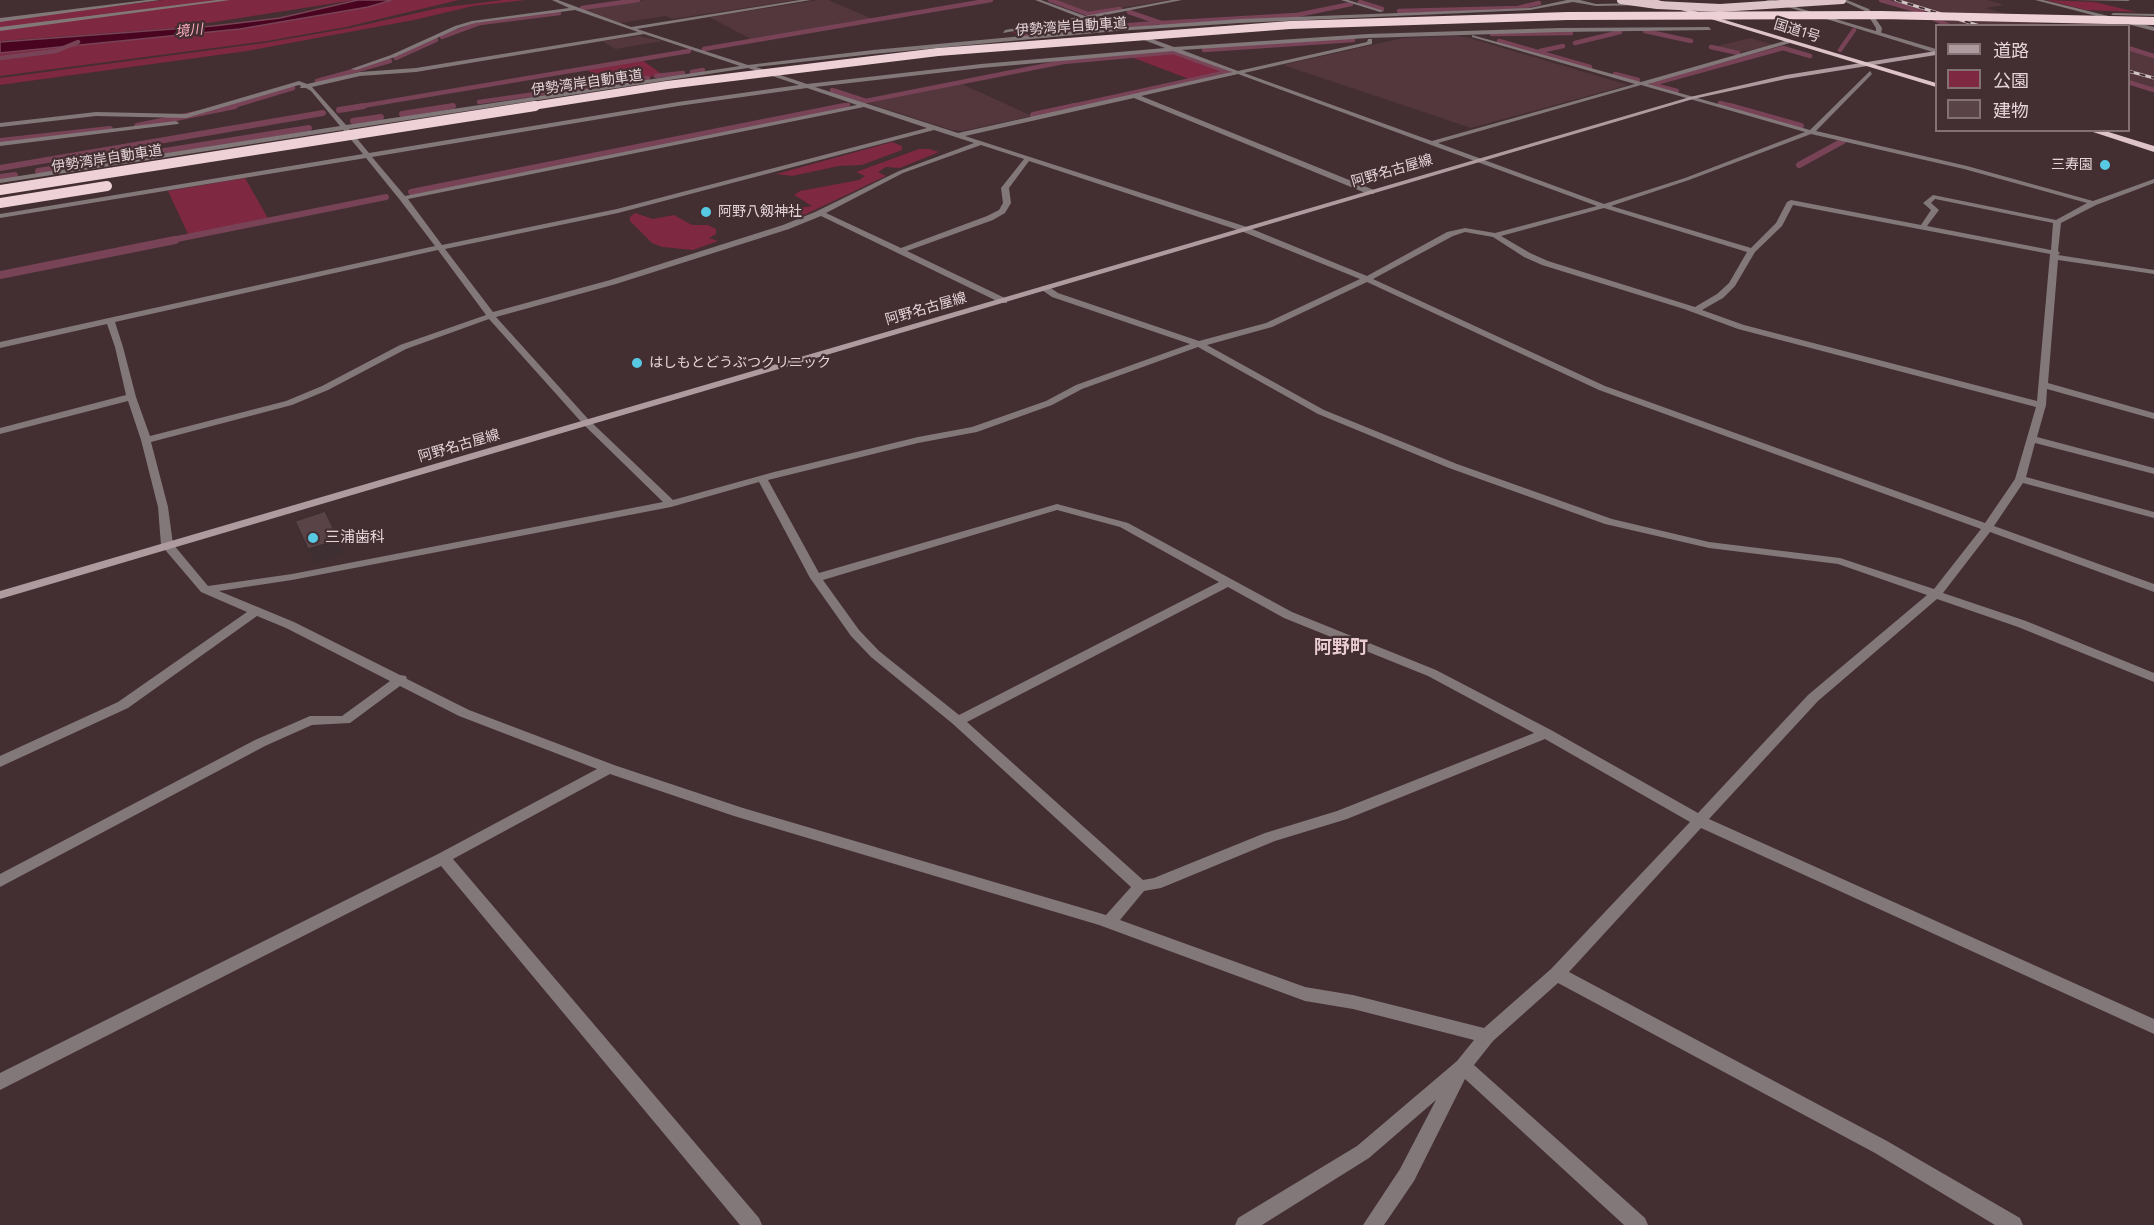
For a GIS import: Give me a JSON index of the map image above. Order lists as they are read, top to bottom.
{
  "streets": {
    "highway": ["伊勢湾岸自動車道", "国道1号"],
    "main road": ["阿野名古屋線"]
  },
  "crossings": [
    ["国道1号", "阿野名古屋線"]
  ],
  "districts": ["阿野町"],
  "water": ["境川"],
  "places": [
    "三寿園",
    "阿野八剱神社",
    "はしもとどうぶつクリニック",
    "三浦歯科"
  ],
  "legend": ["道路", "公園", "建物"]
}
